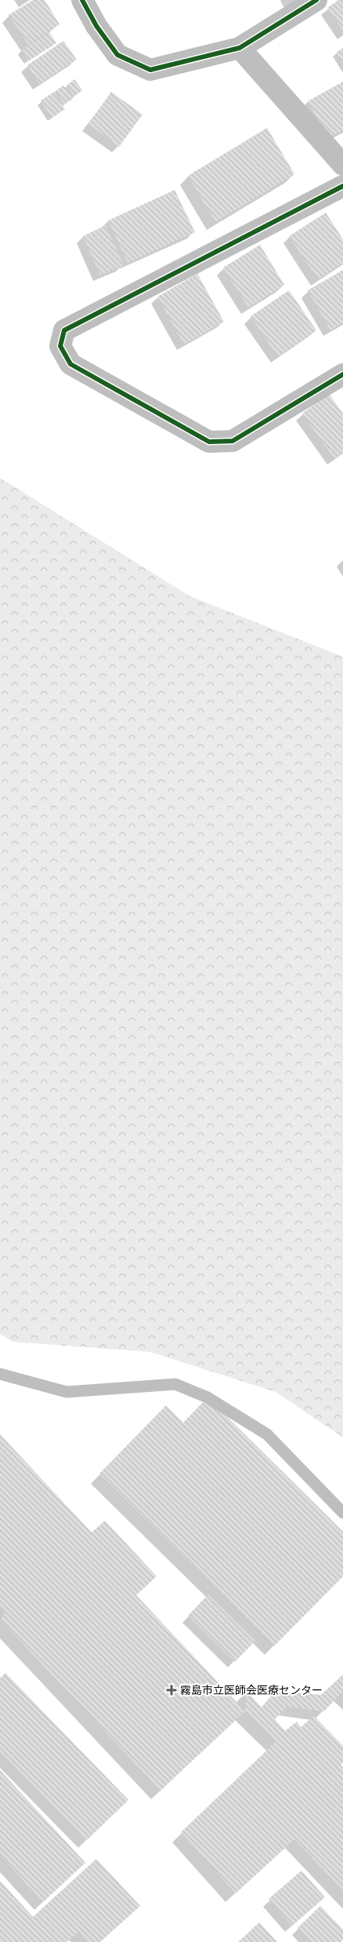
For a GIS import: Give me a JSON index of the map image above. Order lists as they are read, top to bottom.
{
  "places": {
    "health": ["霧島市立医師会医療センター"]
  }
}
